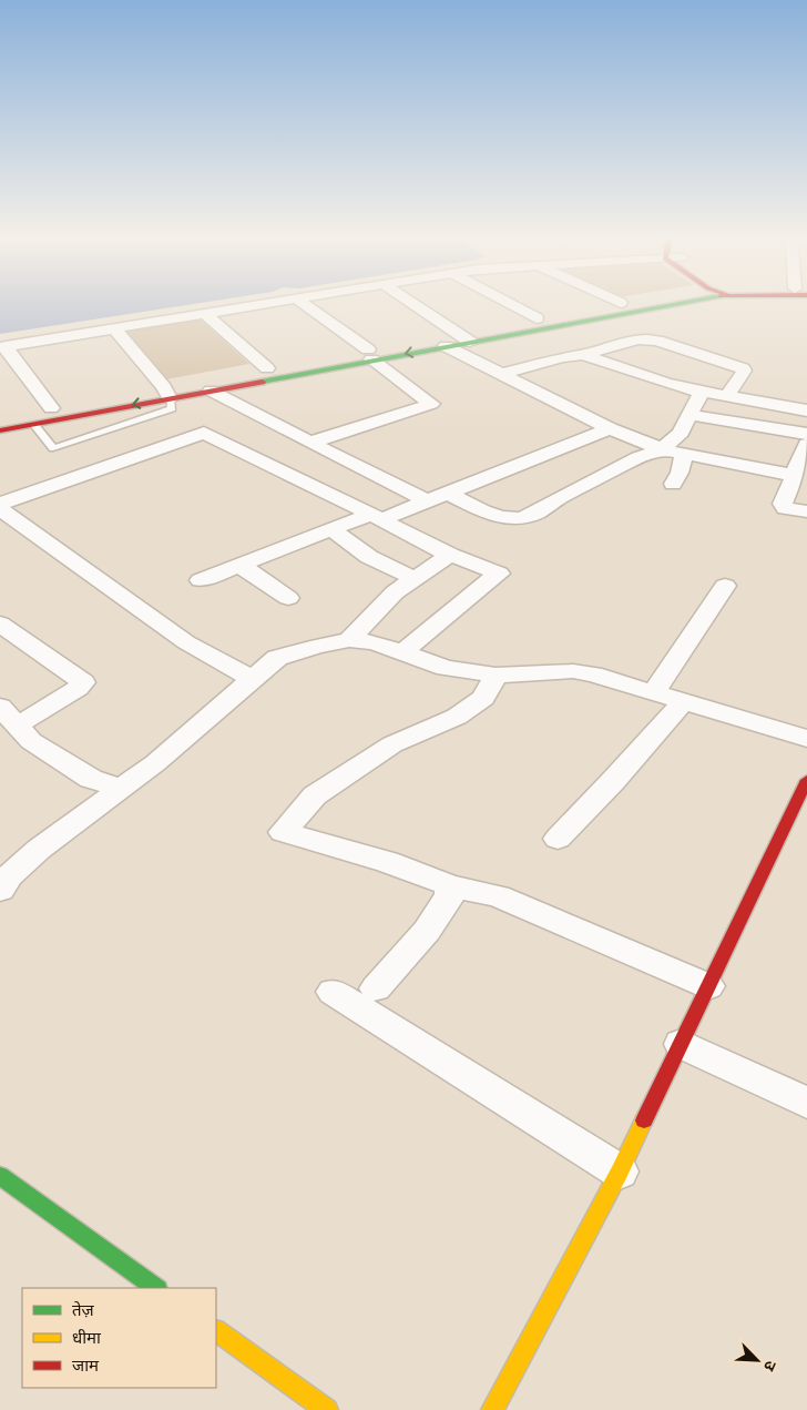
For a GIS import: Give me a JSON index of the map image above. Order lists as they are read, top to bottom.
{
  "legend": ["तेज़", "धीमा", "जाम"],
  "north": "bottom right"
}
